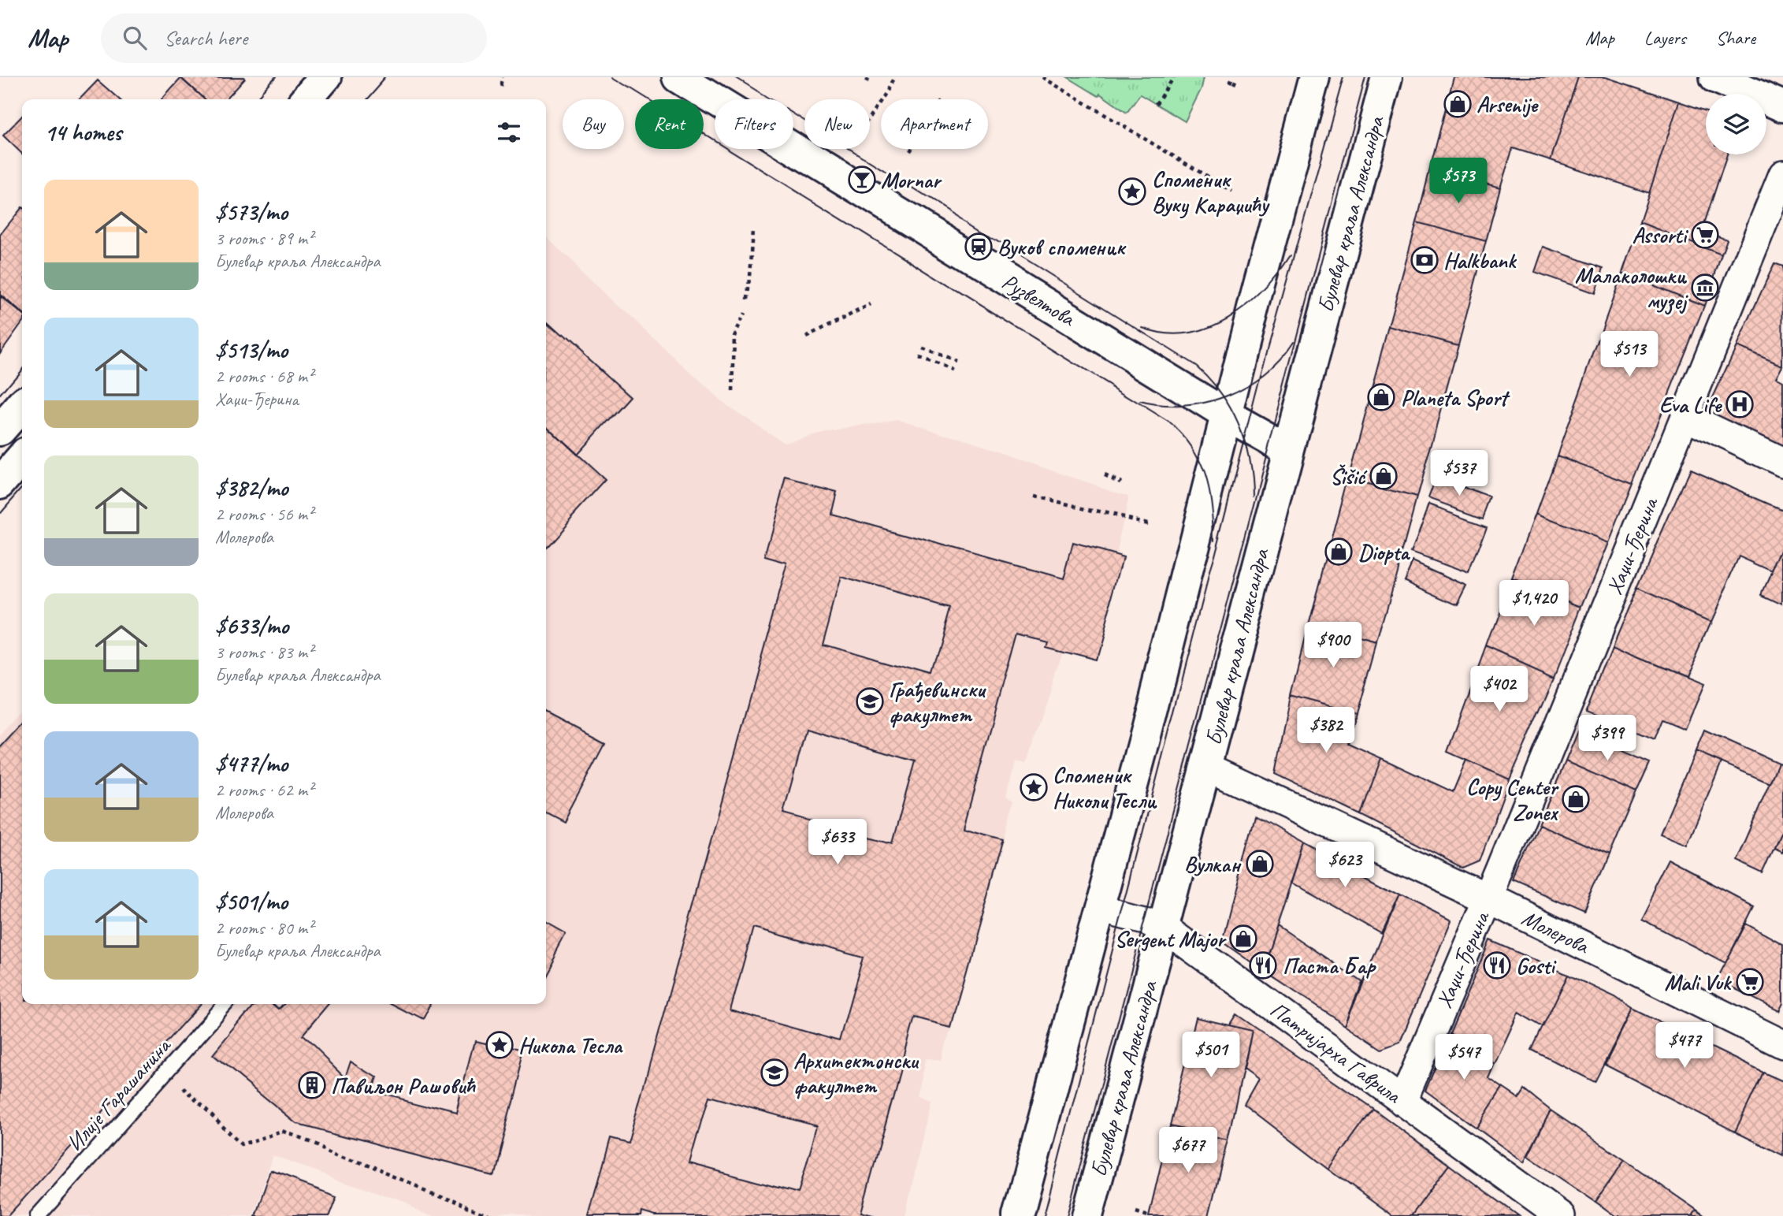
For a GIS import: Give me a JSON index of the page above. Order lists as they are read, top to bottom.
{
  "streets": {
    "main road": ["Булевар краља Александра", "Рузвелтова"],
    "street": ["Хаџи-Ђерина", "Молерова", "Патријарха Гаврила"],
    "lane": ["Илије Гарашанина"]
  },
  "crossings": [
    ["Булевар краља Александра", "Рузвелтова"],
    ["Булевар краља Александра", "Молерова"],
    ["Булевар краља Александра", "Патријарха Гаврила"],
    ["Хаџи-Ђерина", "Молерова"],
    ["Хаџи-Ђерина", "Патријарха Гаврила"]
  ],
  "places": {
    "shop": [
      "Arsenije",
      "Planeta Sport",
      "Šišić",
      "Diopta",
      "Copy Center Zonex",
      "Вулкан",
      "Sergent Major"
    ],
    "bar": ["Mornar"],
    "place": ["Споменик Вуку Караџићу", "Споменик Николи Тесли", "Никола Тесла"],
    "supermarket": ["Assorti", "Mali Vuk"],
    "station": ["Вуков споменик"],
    "bank": ["Halkbank"],
    "museum": ["Малаколошки музеј"],
    "hospital": ["Eva Life"],
    "school or university": ["Грађевински факултет", "Архитектонски факултет"],
    "restaurant": ["Паста Бар", "Gosti"],
    "building": ["Павиљон Рашовић"]
  },
  "page": {
    "header": "Map",
    "search": "Search here",
    "nav": ["Map", "Layers", "Share"],
    "chip": [
      "Buy",
      "Rent",
      "Filters",
      "New",
      "Apartment"
    ],
    "heading": "14 homes",
    "price": [
      "$573",
      "$513",
      "$537",
      "$1,420",
      "$900",
      "$402",
      "$382",
      "$399",
      "$633",
      "$623",
      "$477",
      "$501",
      "$547",
      "$677"
    ],
    "list": [
      {
        "name": "$573/mo",
        "note": "3 rooms · 89 m² · Булевар краља Александра"
      },
      {
        "name": "$513/mo",
        "note": "2 rooms · 68 m² · Хаџи-Ђерина"
      },
      {
        "name": "$382/mo",
        "note": "2 rooms · 56 m² · Молерова"
      },
      {
        "name": "$633/mo",
        "note": "3 rooms · 83 m² · Булевар краља Александра"
      },
      {
        "name": "$477/mo",
        "note": "2 rooms · 62 m² · Молерова"
      },
      {
        "name": "$501/mo",
        "note": "2 rooms · 80 m² · Булевар краља Александра"
      }
    ]
  }
}
